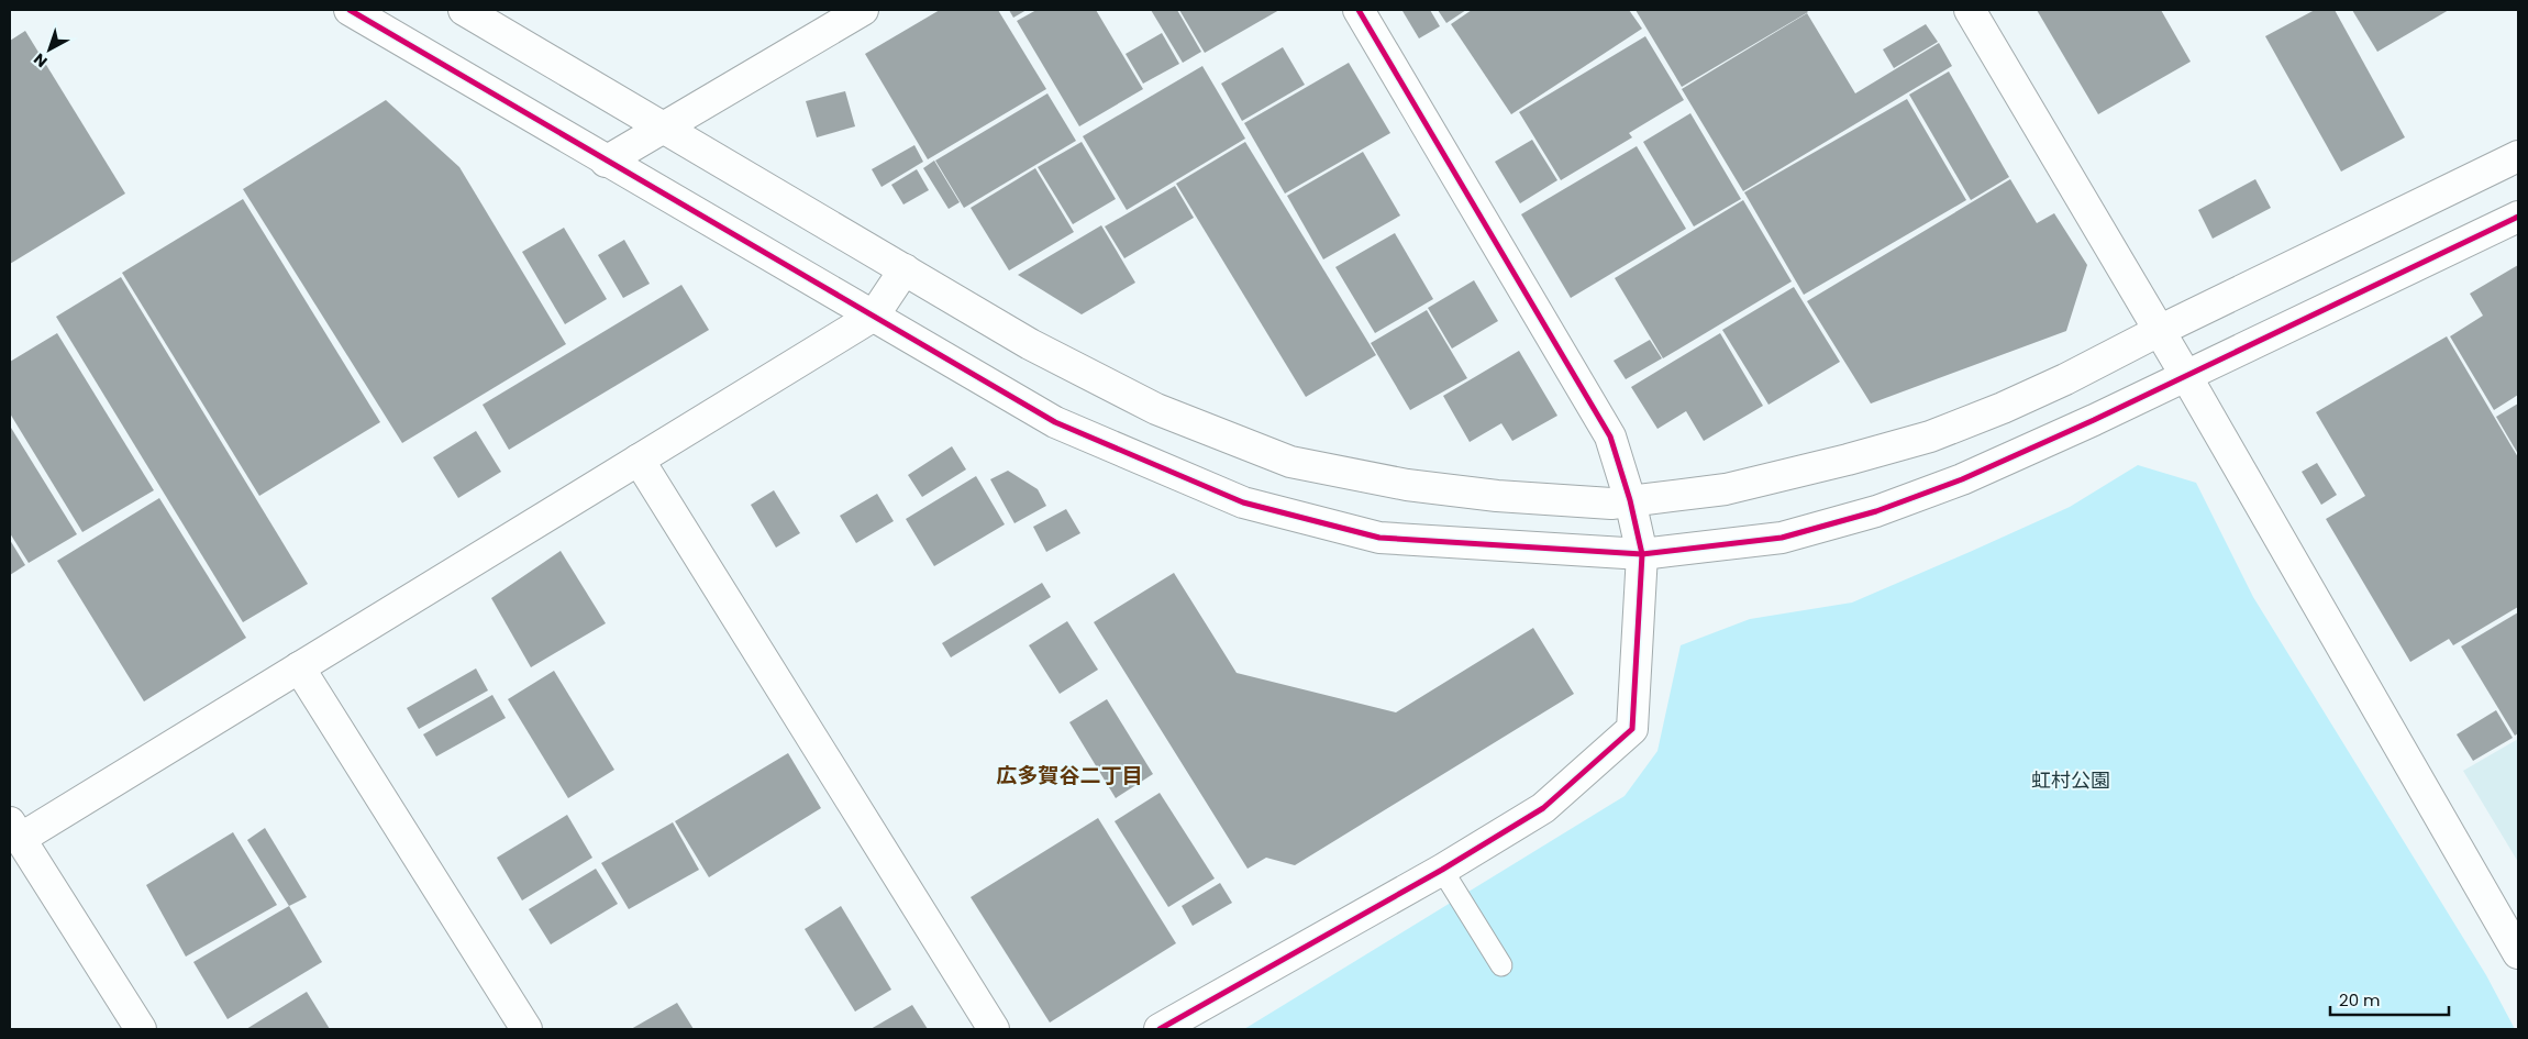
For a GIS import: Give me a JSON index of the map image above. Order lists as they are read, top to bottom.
{
  "districts": ["広多賀谷二丁目"],
  "parks": ["虹村公園"],
  "scale_bar": "20 m",
  "north": "bottom left"
}
